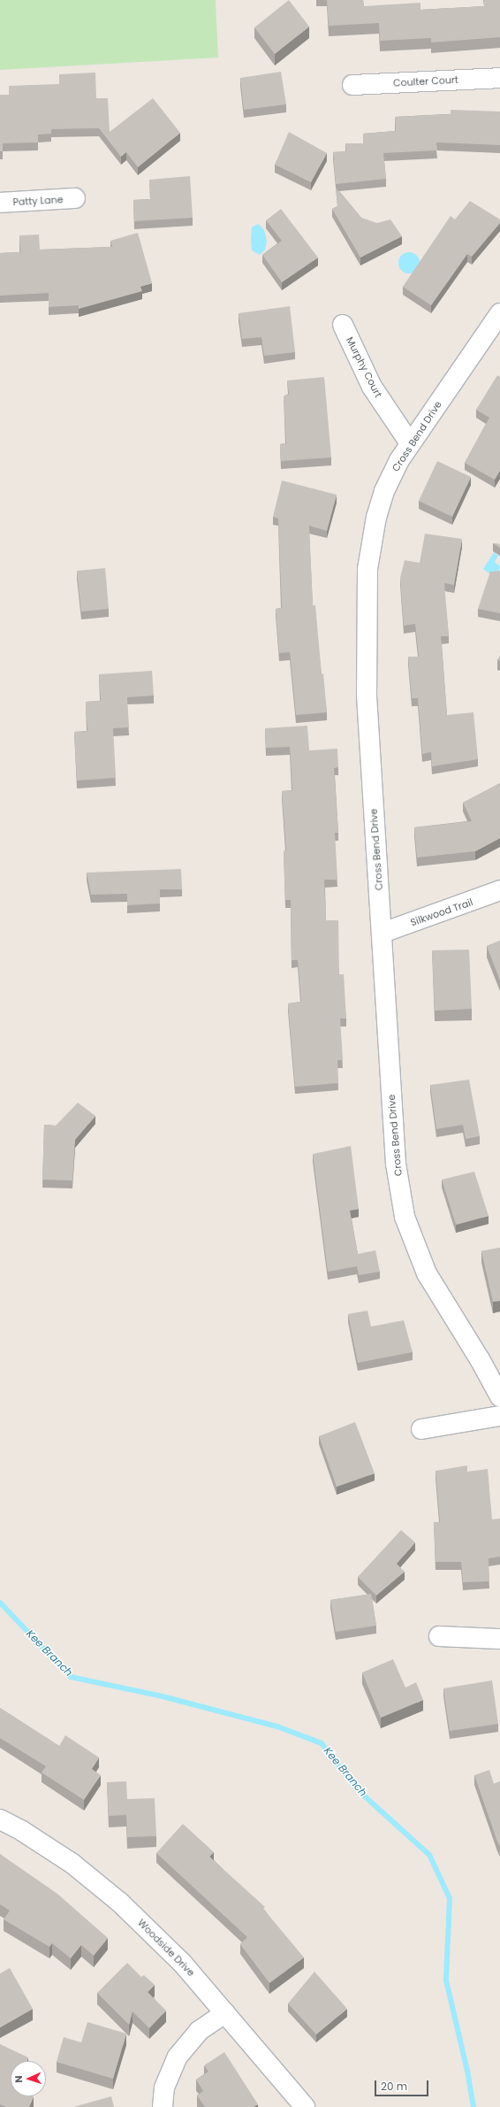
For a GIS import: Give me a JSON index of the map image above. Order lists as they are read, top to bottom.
{
  "streets": {
    "street": [
      "Coulter Court",
      "Patty Lane",
      "Murphy Court",
      "Cross Bend Drive",
      "Silkwood Trail",
      "Woodside Drive"
    ]
  },
  "crossings": [
    ["Murphy Court", "Cross Bend Drive"],
    ["Cross Bend Drive", "Silkwood Trail"]
  ],
  "water": ["Kee Branch"],
  "scale_bar": "20 m",
  "north": "left"
}
